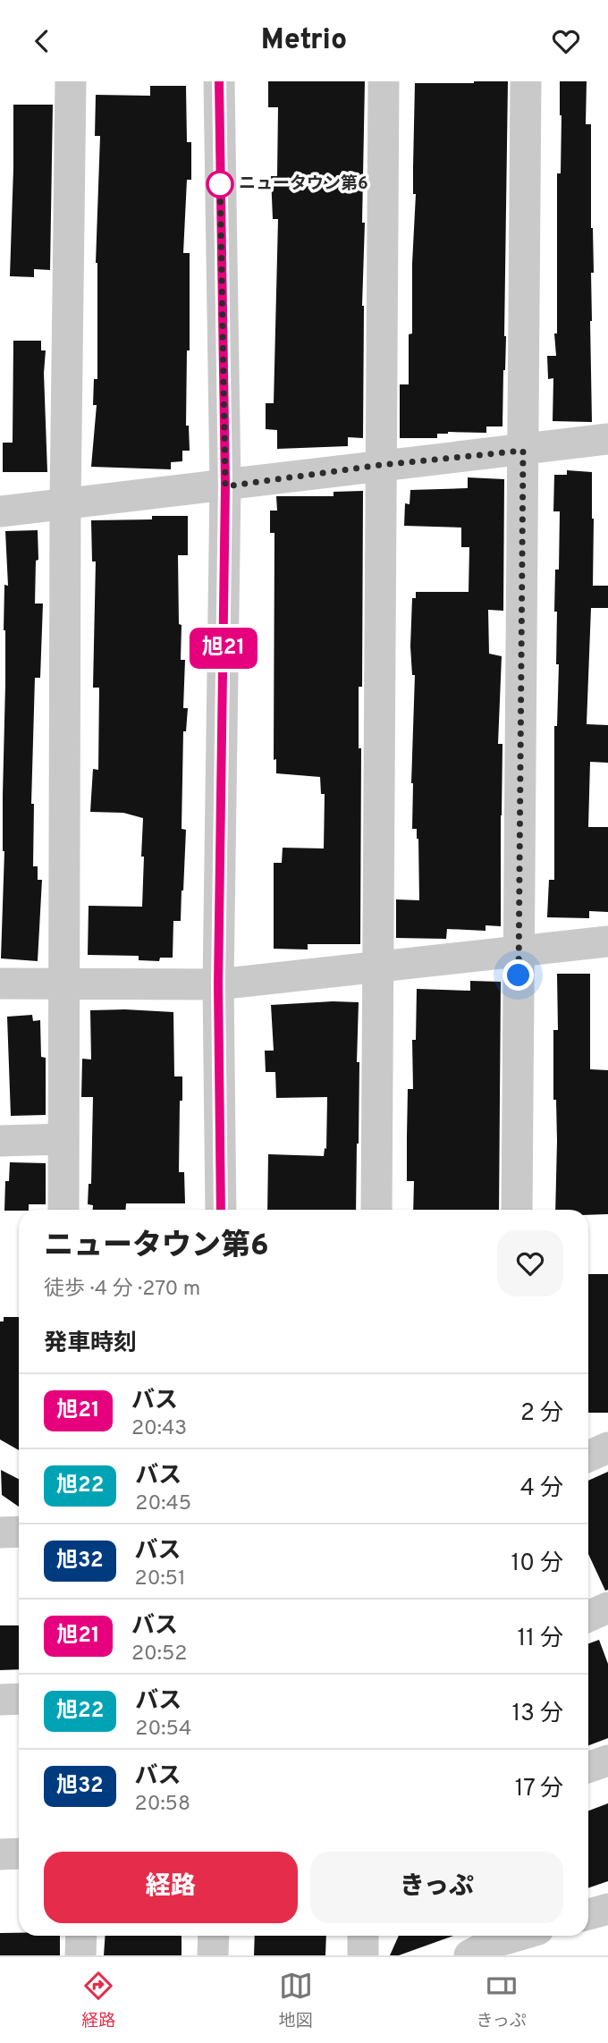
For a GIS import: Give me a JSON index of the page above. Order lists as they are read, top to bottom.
{
  "places": ["ニュータウン第6"],
  "lines": ["bus line 旭21"],
  "page": {
    "header": "Metrio",
    "on_map": "旭21",
    "heading": [
      ["ニュータウン第6", "徒歩 · 4 分 · 270 m"],
      "発車時刻"
    ],
    "list": [
      {
        "mark": "旭21",
        "name": "バス",
        "note": "20:43",
        "value": "2 分"
      },
      {
        "mark": "旭22",
        "name": "バス",
        "note": "20:45",
        "value": "4 分"
      },
      {
        "mark": "旭32",
        "name": "バス",
        "note": "20:51",
        "value": "10 分"
      },
      {
        "mark": "旭21",
        "name": "バス",
        "note": "20:52",
        "value": "11 分"
      },
      {
        "mark": "旭22",
        "name": "バス",
        "note": "20:54",
        "value": "13 分"
      },
      {
        "mark": "旭32",
        "name": "バス",
        "note": "20:58",
        "value": "17 分"
      }
    ],
    "buttons": ["経路", "きっぷ"],
    "tabs": ["経路", "地図", "きっぷ"]
  }
}
